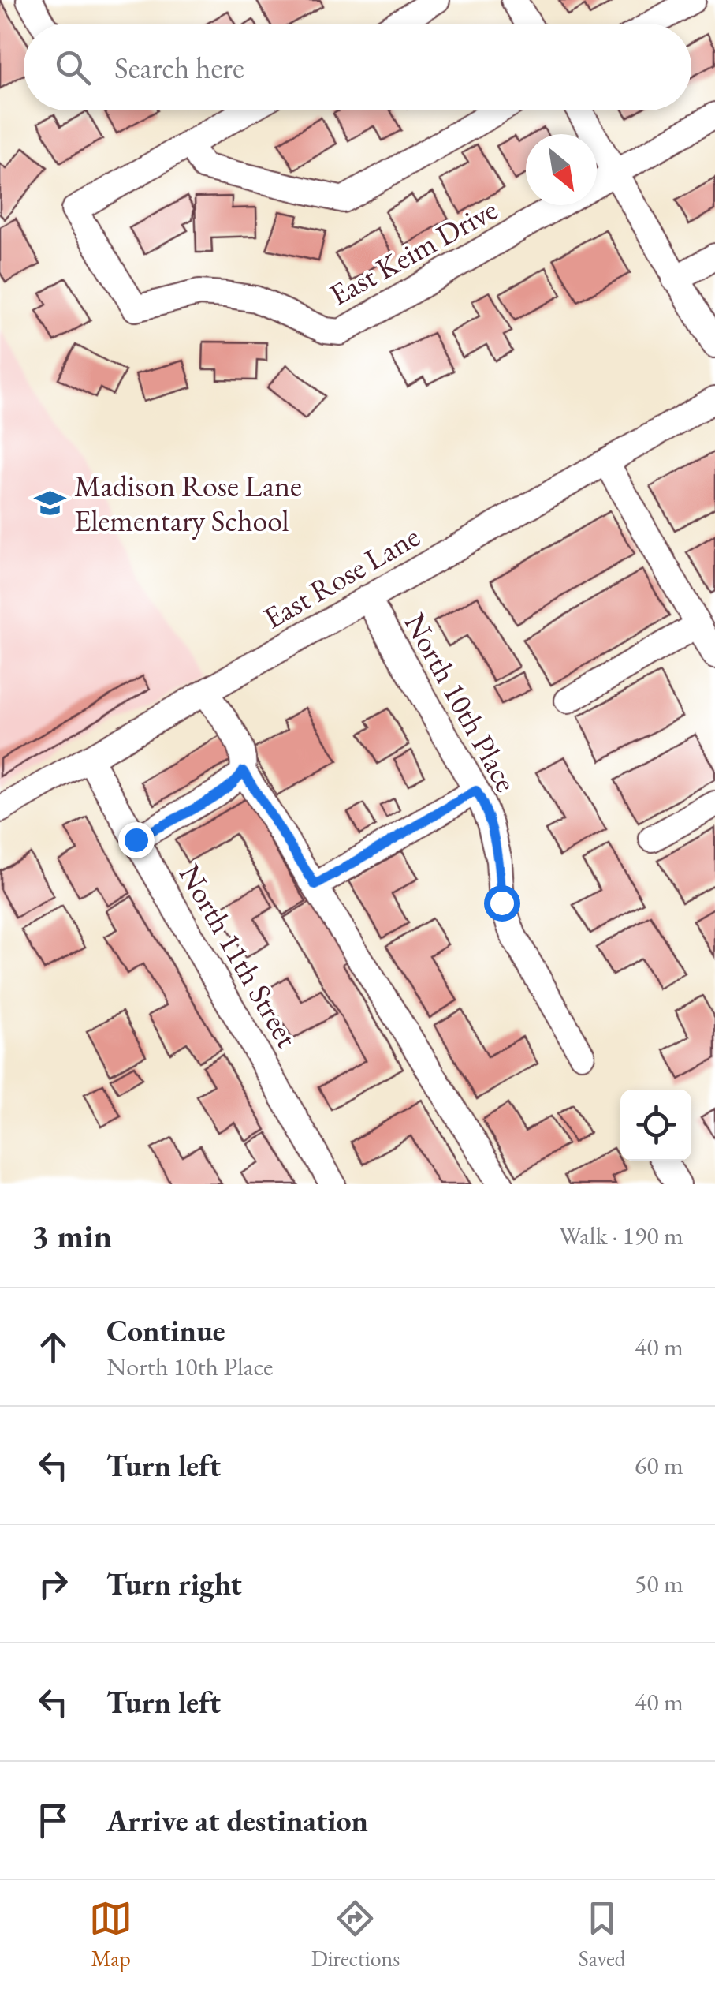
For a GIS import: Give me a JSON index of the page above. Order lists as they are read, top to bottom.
{
  "streets": {
    "street": [
      "East Keim Drive",
      "East Rose Lane",
      "North 10th Place",
      "North 11th Street"
    ]
  },
  "crossings": [
    ["East Rose Lane", "North 10th Place"],
    ["East Rose Lane", "North 11th Street"]
  ],
  "places": {
    "school or university": ["Madison Rose Lane Elementary School"]
  },
  "north": "bottom right",
  "page": {
    "search": "Search here",
    "heading": ["3 min", "Walk · 190 m"],
    "list": [
      ["Continue", "North 10th Place", "40 m"],
      ["Turn left", "60 m"],
      ["Turn right", "50 m"],
      ["Turn left", "40 m"],
      "Arrive at destination"
    ],
    "nav": ["Map", "Directions", "Saved"]
  }
}
